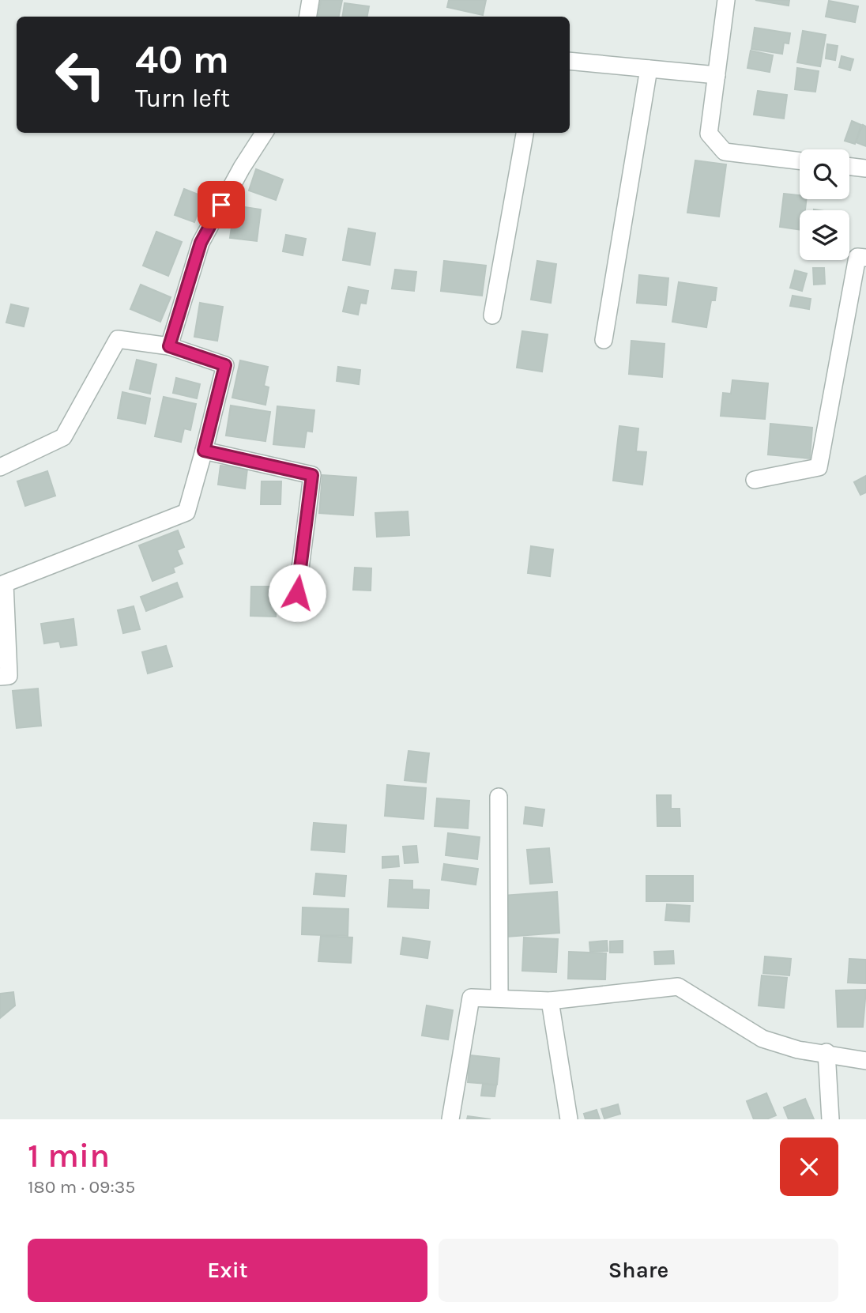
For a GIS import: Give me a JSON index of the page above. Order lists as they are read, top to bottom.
{
  "page": {
    "turn": ["40 m", "Turn left"],
    "heading": ["1 min", "180 m · 09:35"],
    "buttons": ["Exit", "Share"]
  }
}
